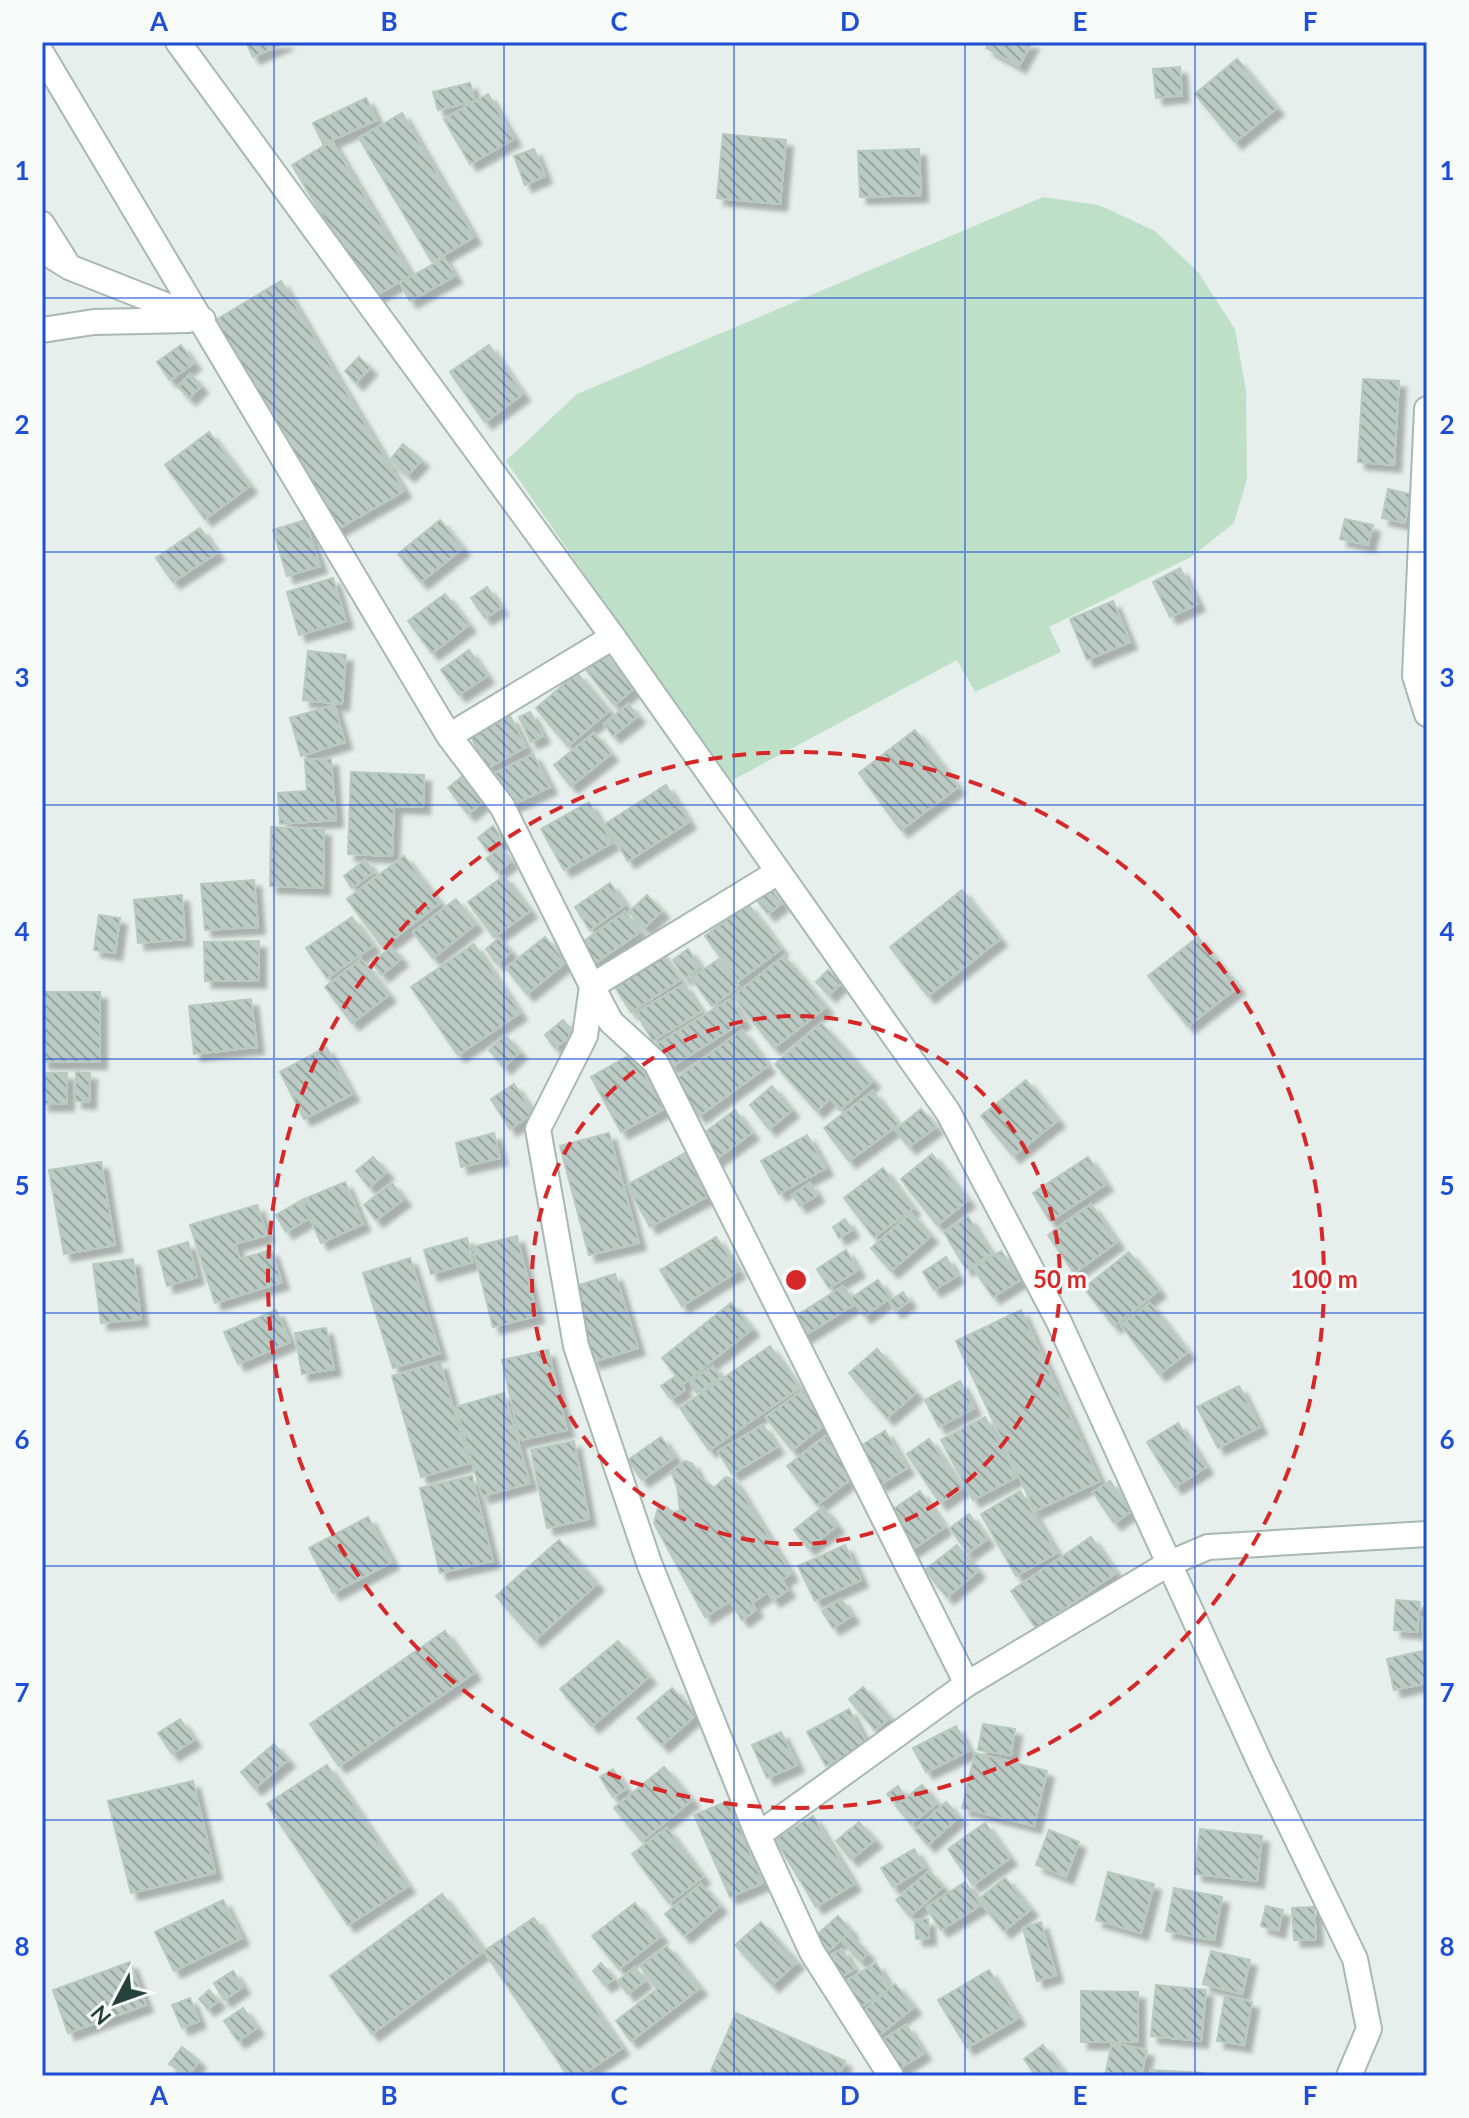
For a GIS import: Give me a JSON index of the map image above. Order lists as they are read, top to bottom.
{
  "north": "bottom left",
  "grid": {
    "columns": [
      "A",
      "B",
      "C",
      "D",
      "E",
      "F"
    ],
    "rows": [
      "1",
      "2",
      "3",
      "4",
      "5",
      "6",
      "7",
      "8"
    ]
  },
  "rings": ["50 m", "100 m"]
}
